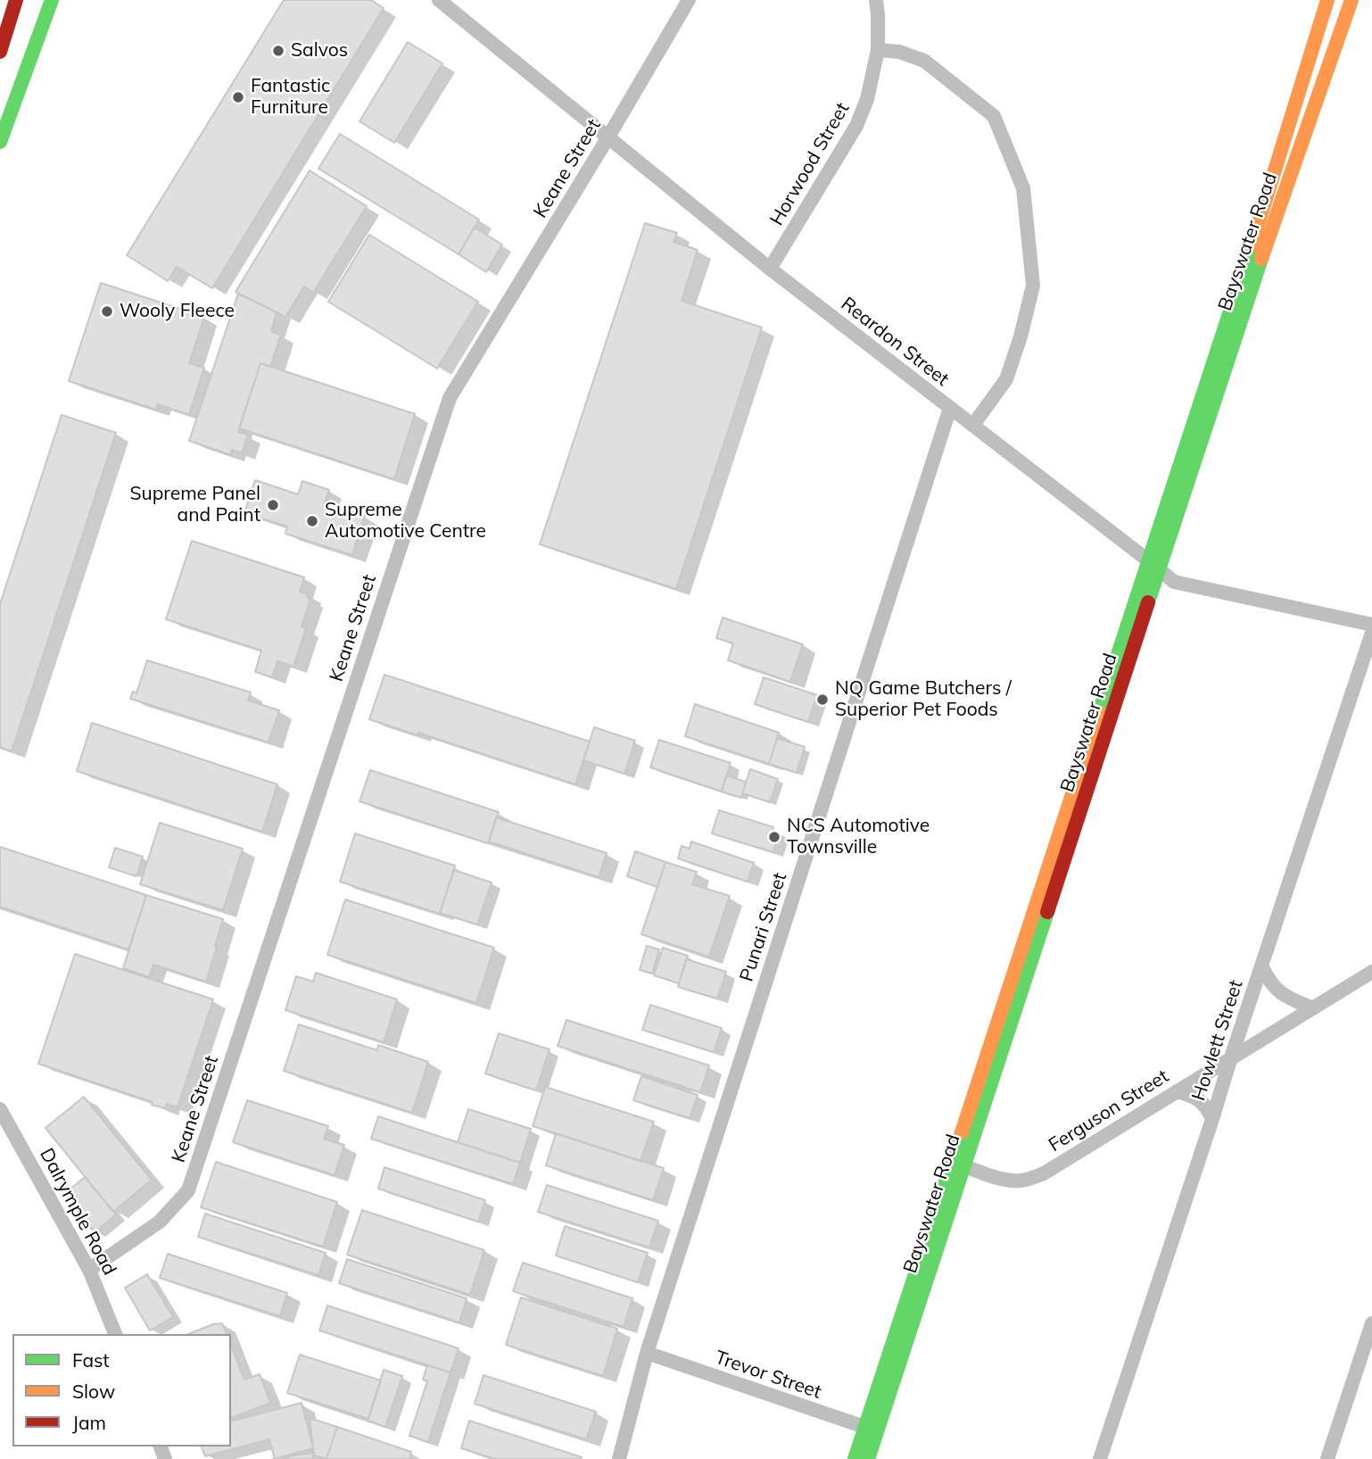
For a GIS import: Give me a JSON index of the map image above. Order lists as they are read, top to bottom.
{
  "streets": {
    "main road": ["Bayswater Road"],
    "street": [
      "Horwood Street",
      "Keane Street",
      "Reardon Street",
      "Punari Street",
      "Howlett Street",
      "Ferguson Street",
      "Dalrymple Road",
      "Trevor Street"
    ]
  },
  "crossings": [
    ["Horwood Street", "Reardon Street"],
    ["Keane Street", "Reardon Street"],
    ["Keane Street", "Dalrymple Road"],
    ["Bayswater Road", "Reardon Street"],
    ["Bayswater Road", "Ferguson Street"],
    ["Bayswater Road", "Trevor Street"],
    ["Reardon Street", "Punari Street"],
    ["Punari Street", "Trevor Street"],
    ["Howlett Street", "Ferguson Street"]
  ],
  "places": [
    "Salvos",
    "Fantastic Furniture",
    "Wooly Fleece",
    "Supreme Panel and Paint",
    "Supreme Automotive Centre",
    "NQ Game Butchers / Superior Pet Foods",
    "NCS Automotive Townsville"
  ],
  "legend": ["Fast", "Slow", "Jam"]
}
